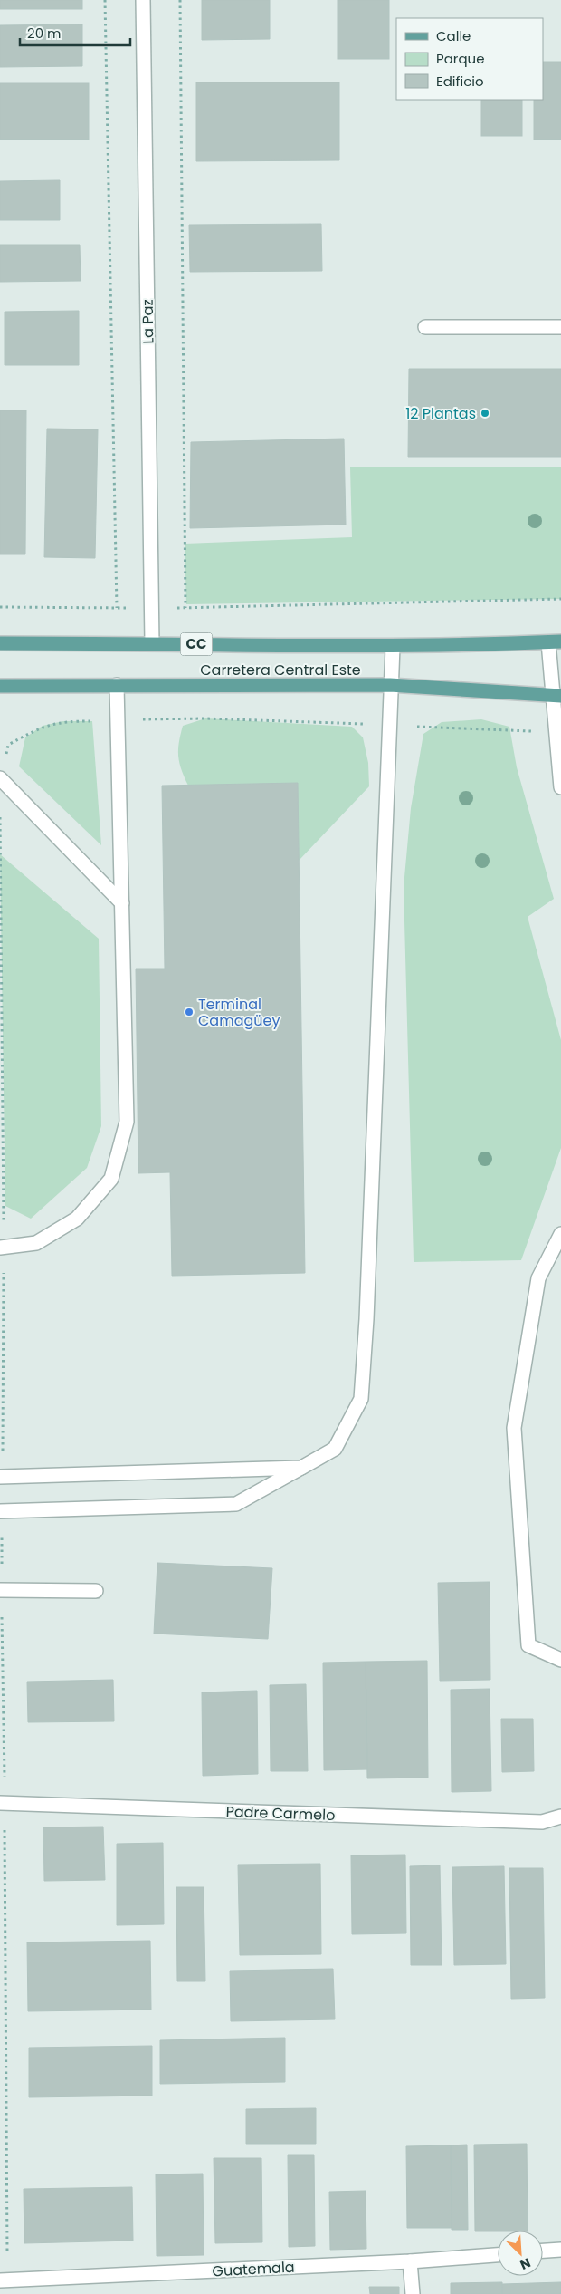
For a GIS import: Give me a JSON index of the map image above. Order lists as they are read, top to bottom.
{
  "streets": {
    "main road": ["CC", "Carretera Central Este"],
    "street": ["La Paz", "Padre Carmelo", "Guatemala"]
  },
  "crossings": [
    ["La Paz", "Carretera Central Este"]
  ],
  "places": ["12 Plantas", "Terminal Camagüey"],
  "legend": ["Calle", "Parque", "Edificio"],
  "scale_bar": "20 m",
  "north": "bottom right"
}
